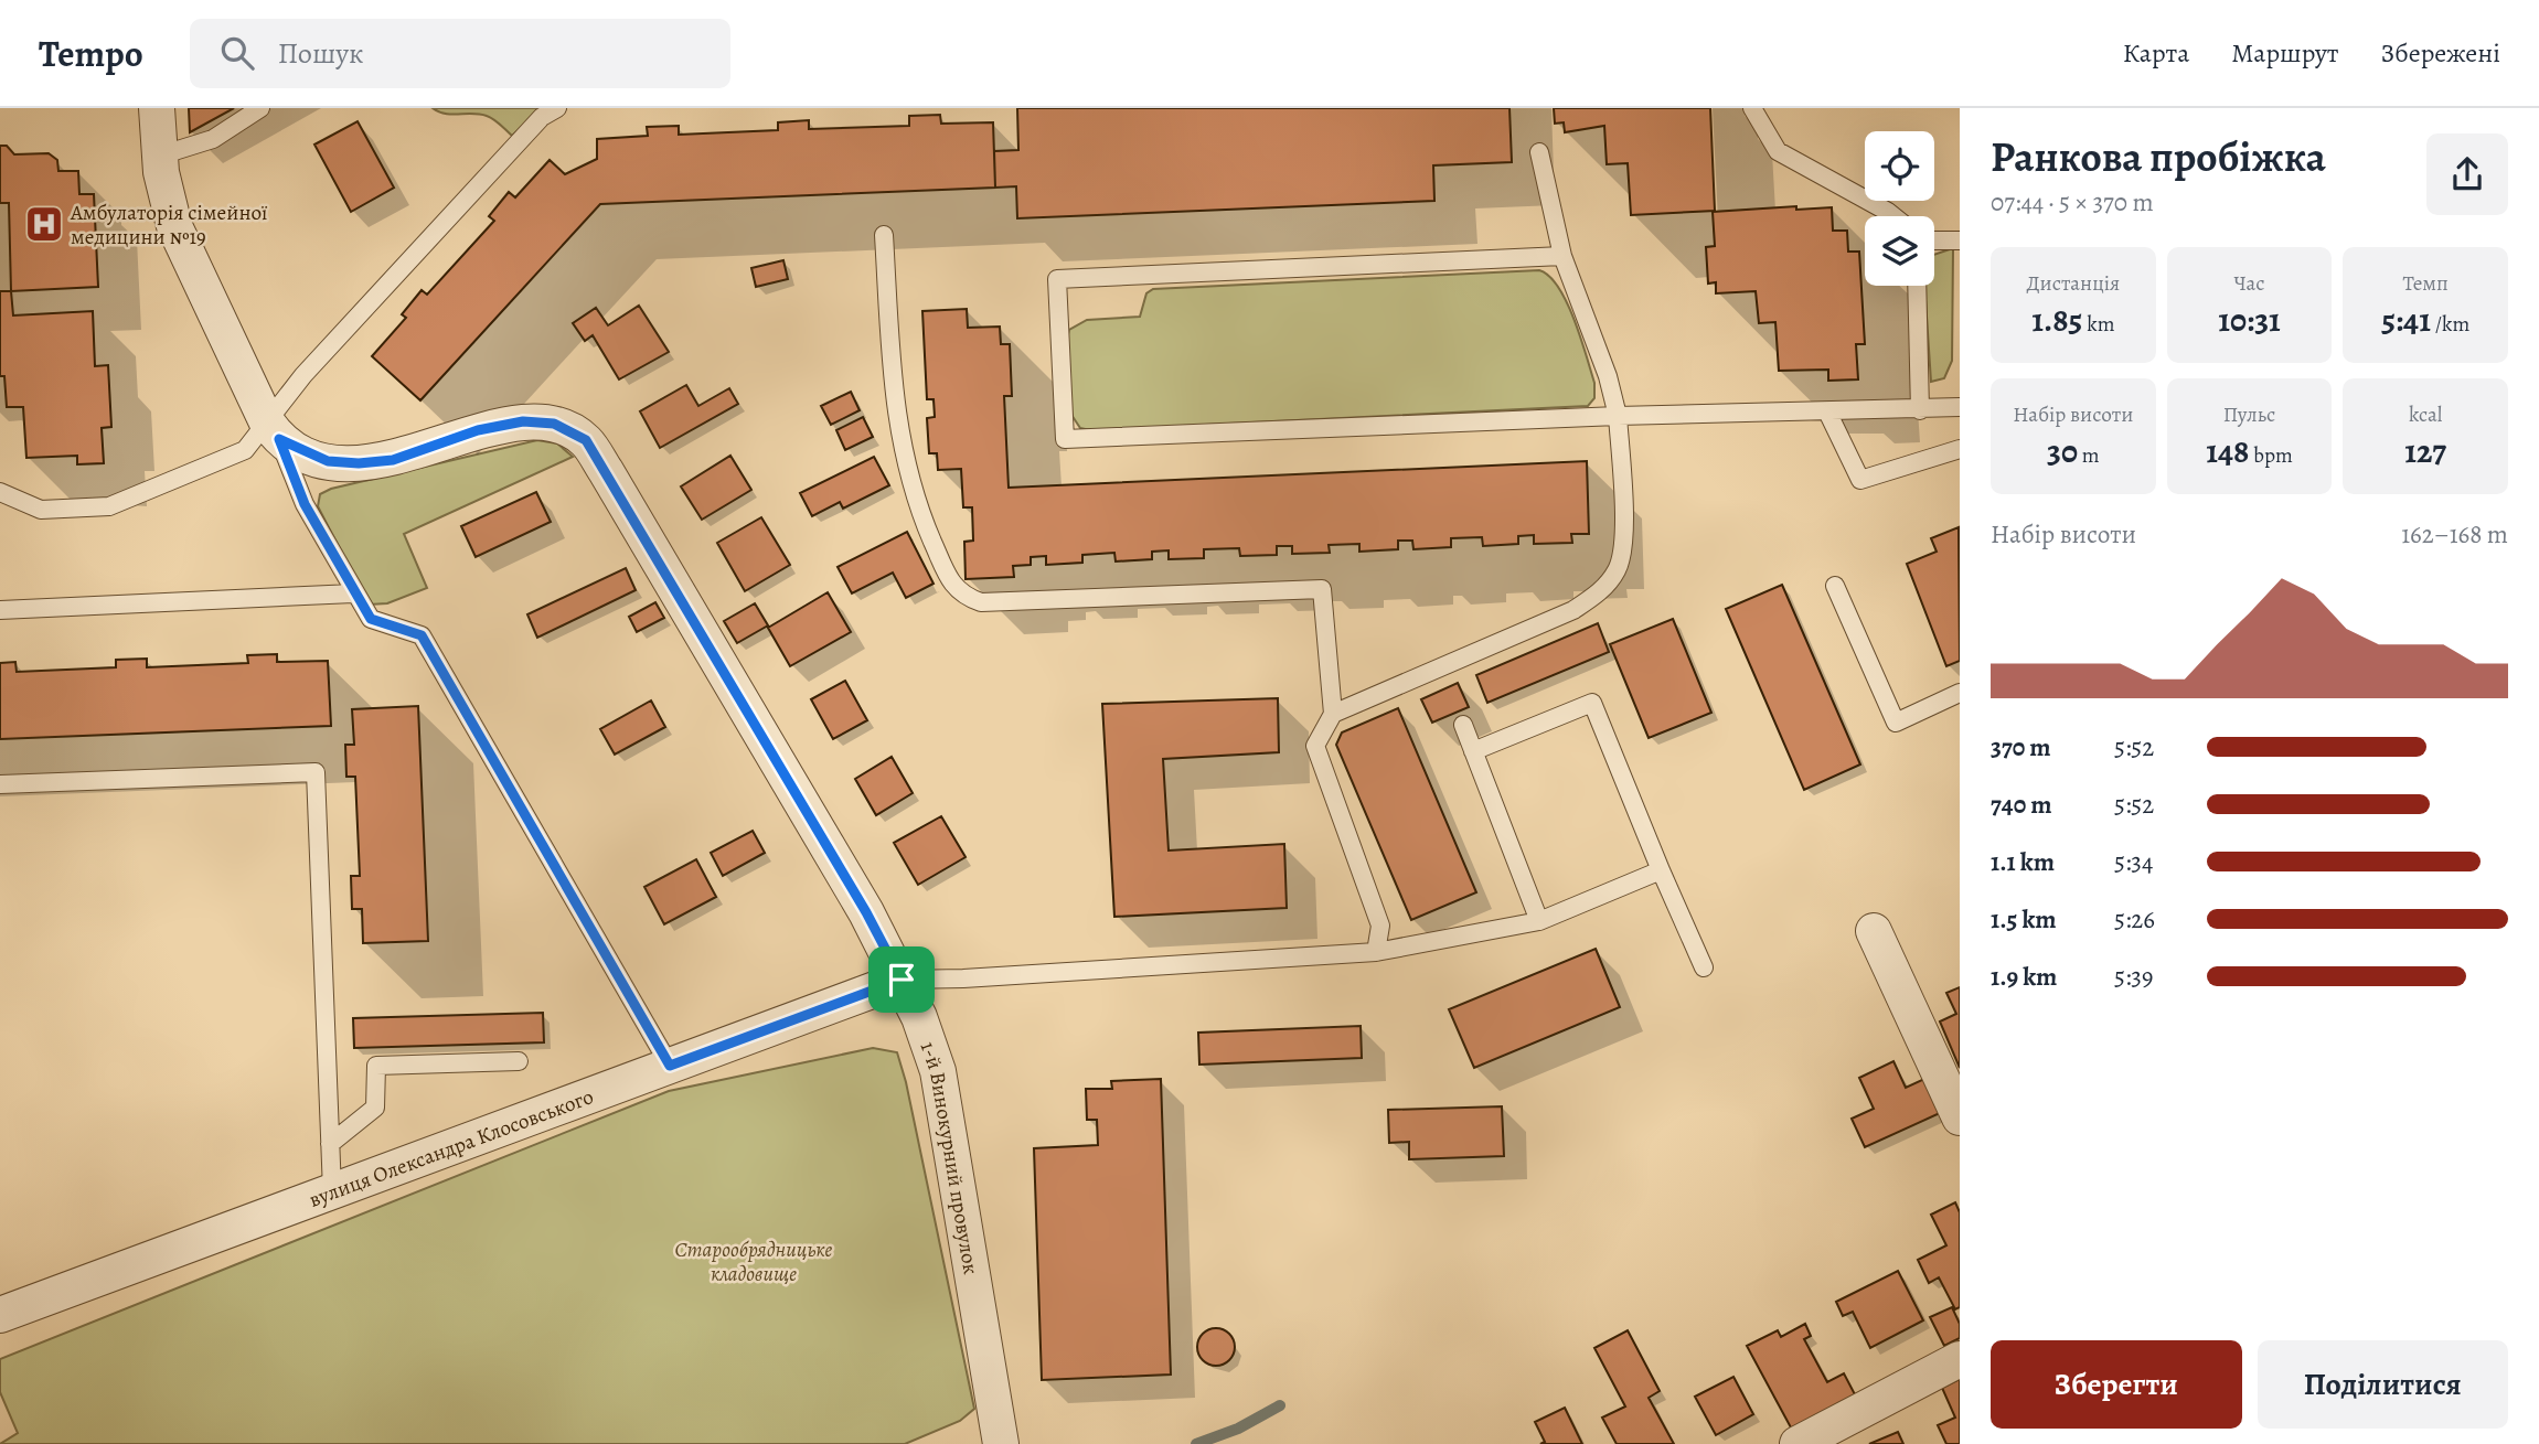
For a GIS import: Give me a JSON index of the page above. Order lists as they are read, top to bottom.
{
  "streets": {
    "street": ["вулиця Олександра Клосовського", "1-й Винокурний провулок"]
  },
  "crossings": [
    ["вулиця Олександра Клосовського", "1-й Винокурний провулок"]
  ],
  "parks": ["Старообрядницьке кладовище"],
  "places": {
    "hospital": ["Амбулаторія сімейної медицини №19"]
  },
  "page": {
    "header": "Tempo",
    "search": "Пошук",
    "nav": ["Карта", "Маршрут", "Збережені"],
    "heading": ["Ранкова пробіжка", "07:44 · 5 × 370 m"],
    "stats": [
      ["Дистанція", "1.85 km"],
      ["Час", "10:31"],
      ["Темп", "5:41 /km"],
      ["Набір висоти", "30 m"],
      ["Пульс", "148 bpm"],
      ["kcal", "127"]
    ],
    "chart": ["Набір висоти", "162–168 m"],
    "list": [
      {
        "name": "370 m",
        "note": "5:52"
      },
      {
        "name": "740 m",
        "note": "5:52"
      },
      {
        "name": "1.1 km",
        "note": "5:34"
      },
      {
        "name": "1.5 km",
        "note": "5:26"
      },
      {
        "name": "1.9 km",
        "note": "5:39"
      }
    ],
    "buttons": ["Зберегти", "Поділитися"]
  }
}
